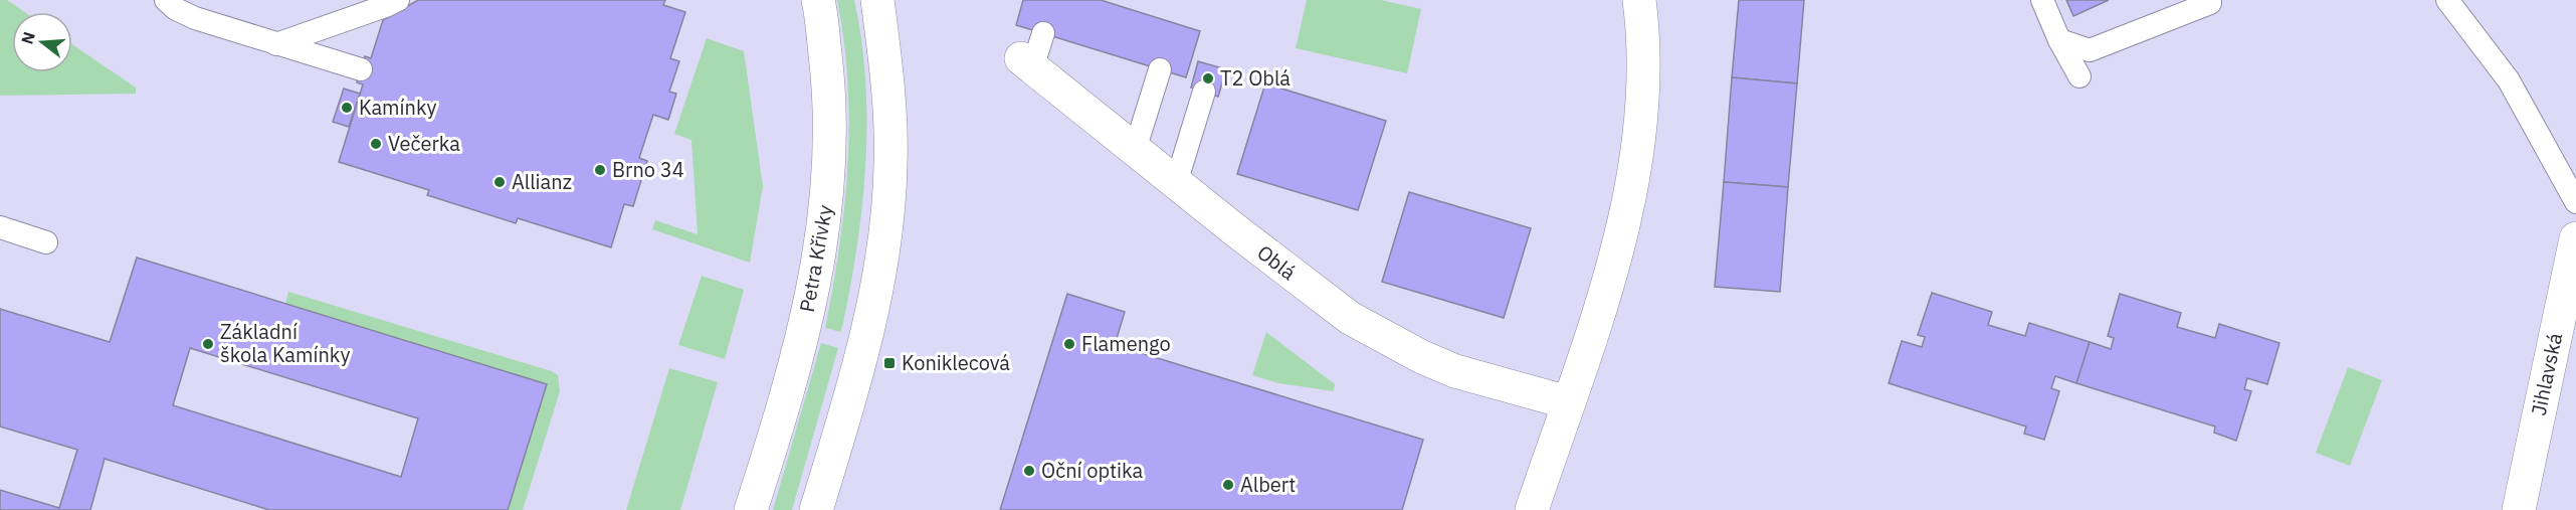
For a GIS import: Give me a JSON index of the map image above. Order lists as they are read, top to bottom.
{
  "streets": {
    "street": ["Petra Křivky", "Oblá", "Jihlavská"]
  },
  "places": {
    "other": [
      "T2 Oblá",
      "Kamínky",
      "Večerka",
      "Brno 34",
      "Allianz",
      "Základní škola Kamínky",
      "Flamengo",
      "Oční optika",
      "Albert"
    ],
    "transit": ["Koniklecová"]
  },
  "north": "left"
}
